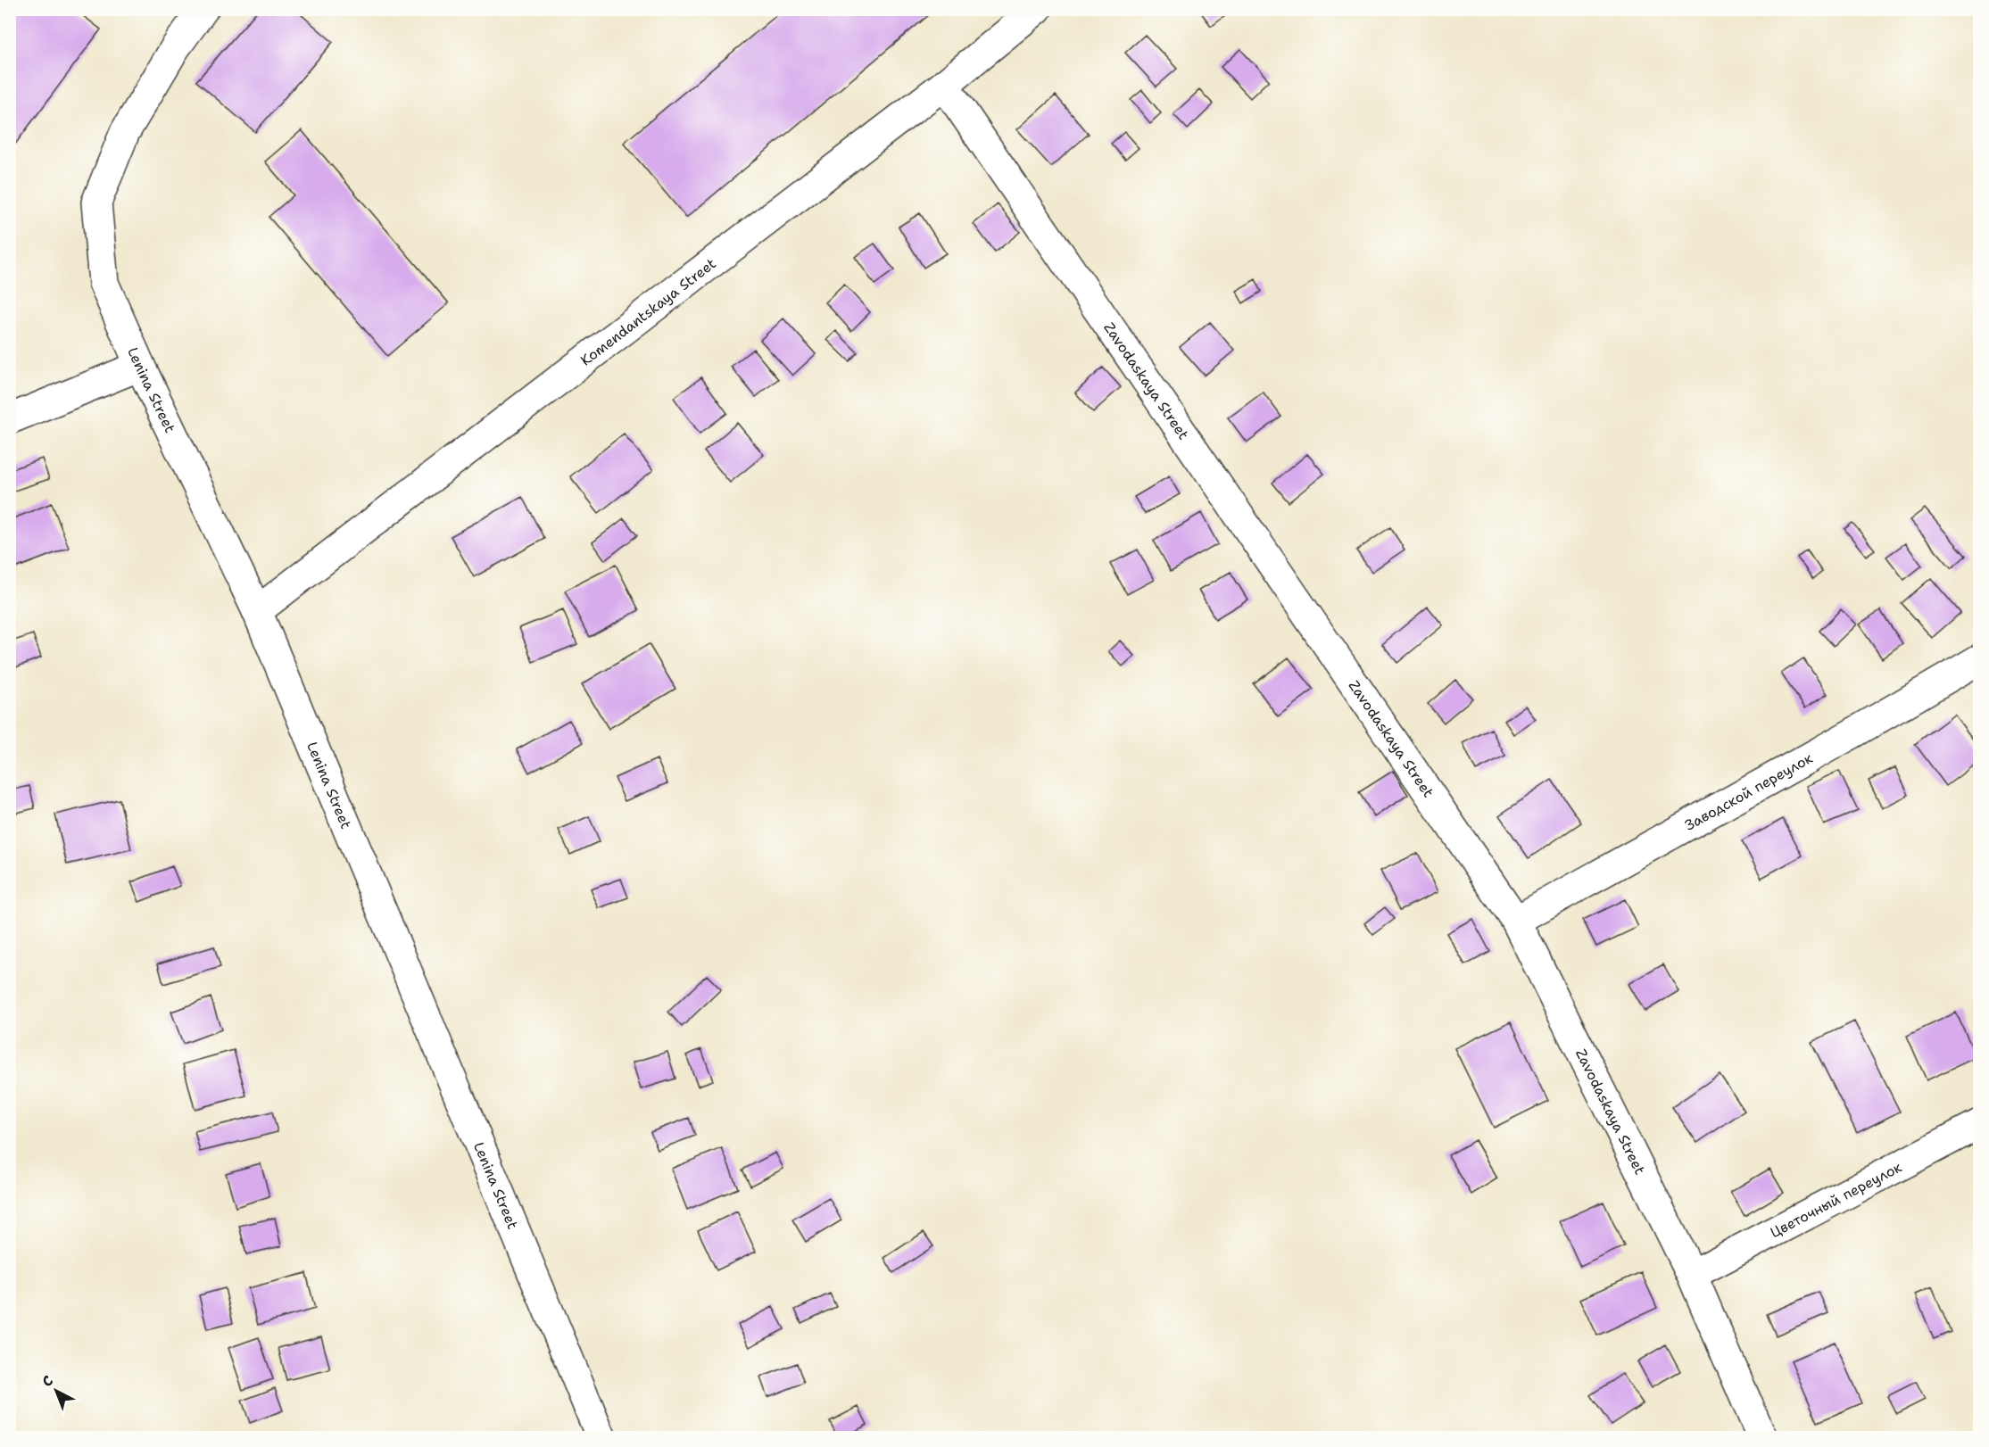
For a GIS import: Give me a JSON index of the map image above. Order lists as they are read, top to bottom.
{
  "streets": {
    "street": [
      "Komendantskaya Street",
      "Zavodaskaya Street",
      "Lenina Street",
      "Заводской переулок",
      "Цветочный переулок"
    ]
  },
  "crossings": [
    ["Komendantskaya Street", "Zavodaskaya Street"],
    ["Komendantskaya Street", "Lenina Street"],
    ["Zavodaskaya Street", "Заводской переулок"],
    ["Zavodaskaya Street", "Цветочный переулок"]
  ],
  "north": "top left"
}
